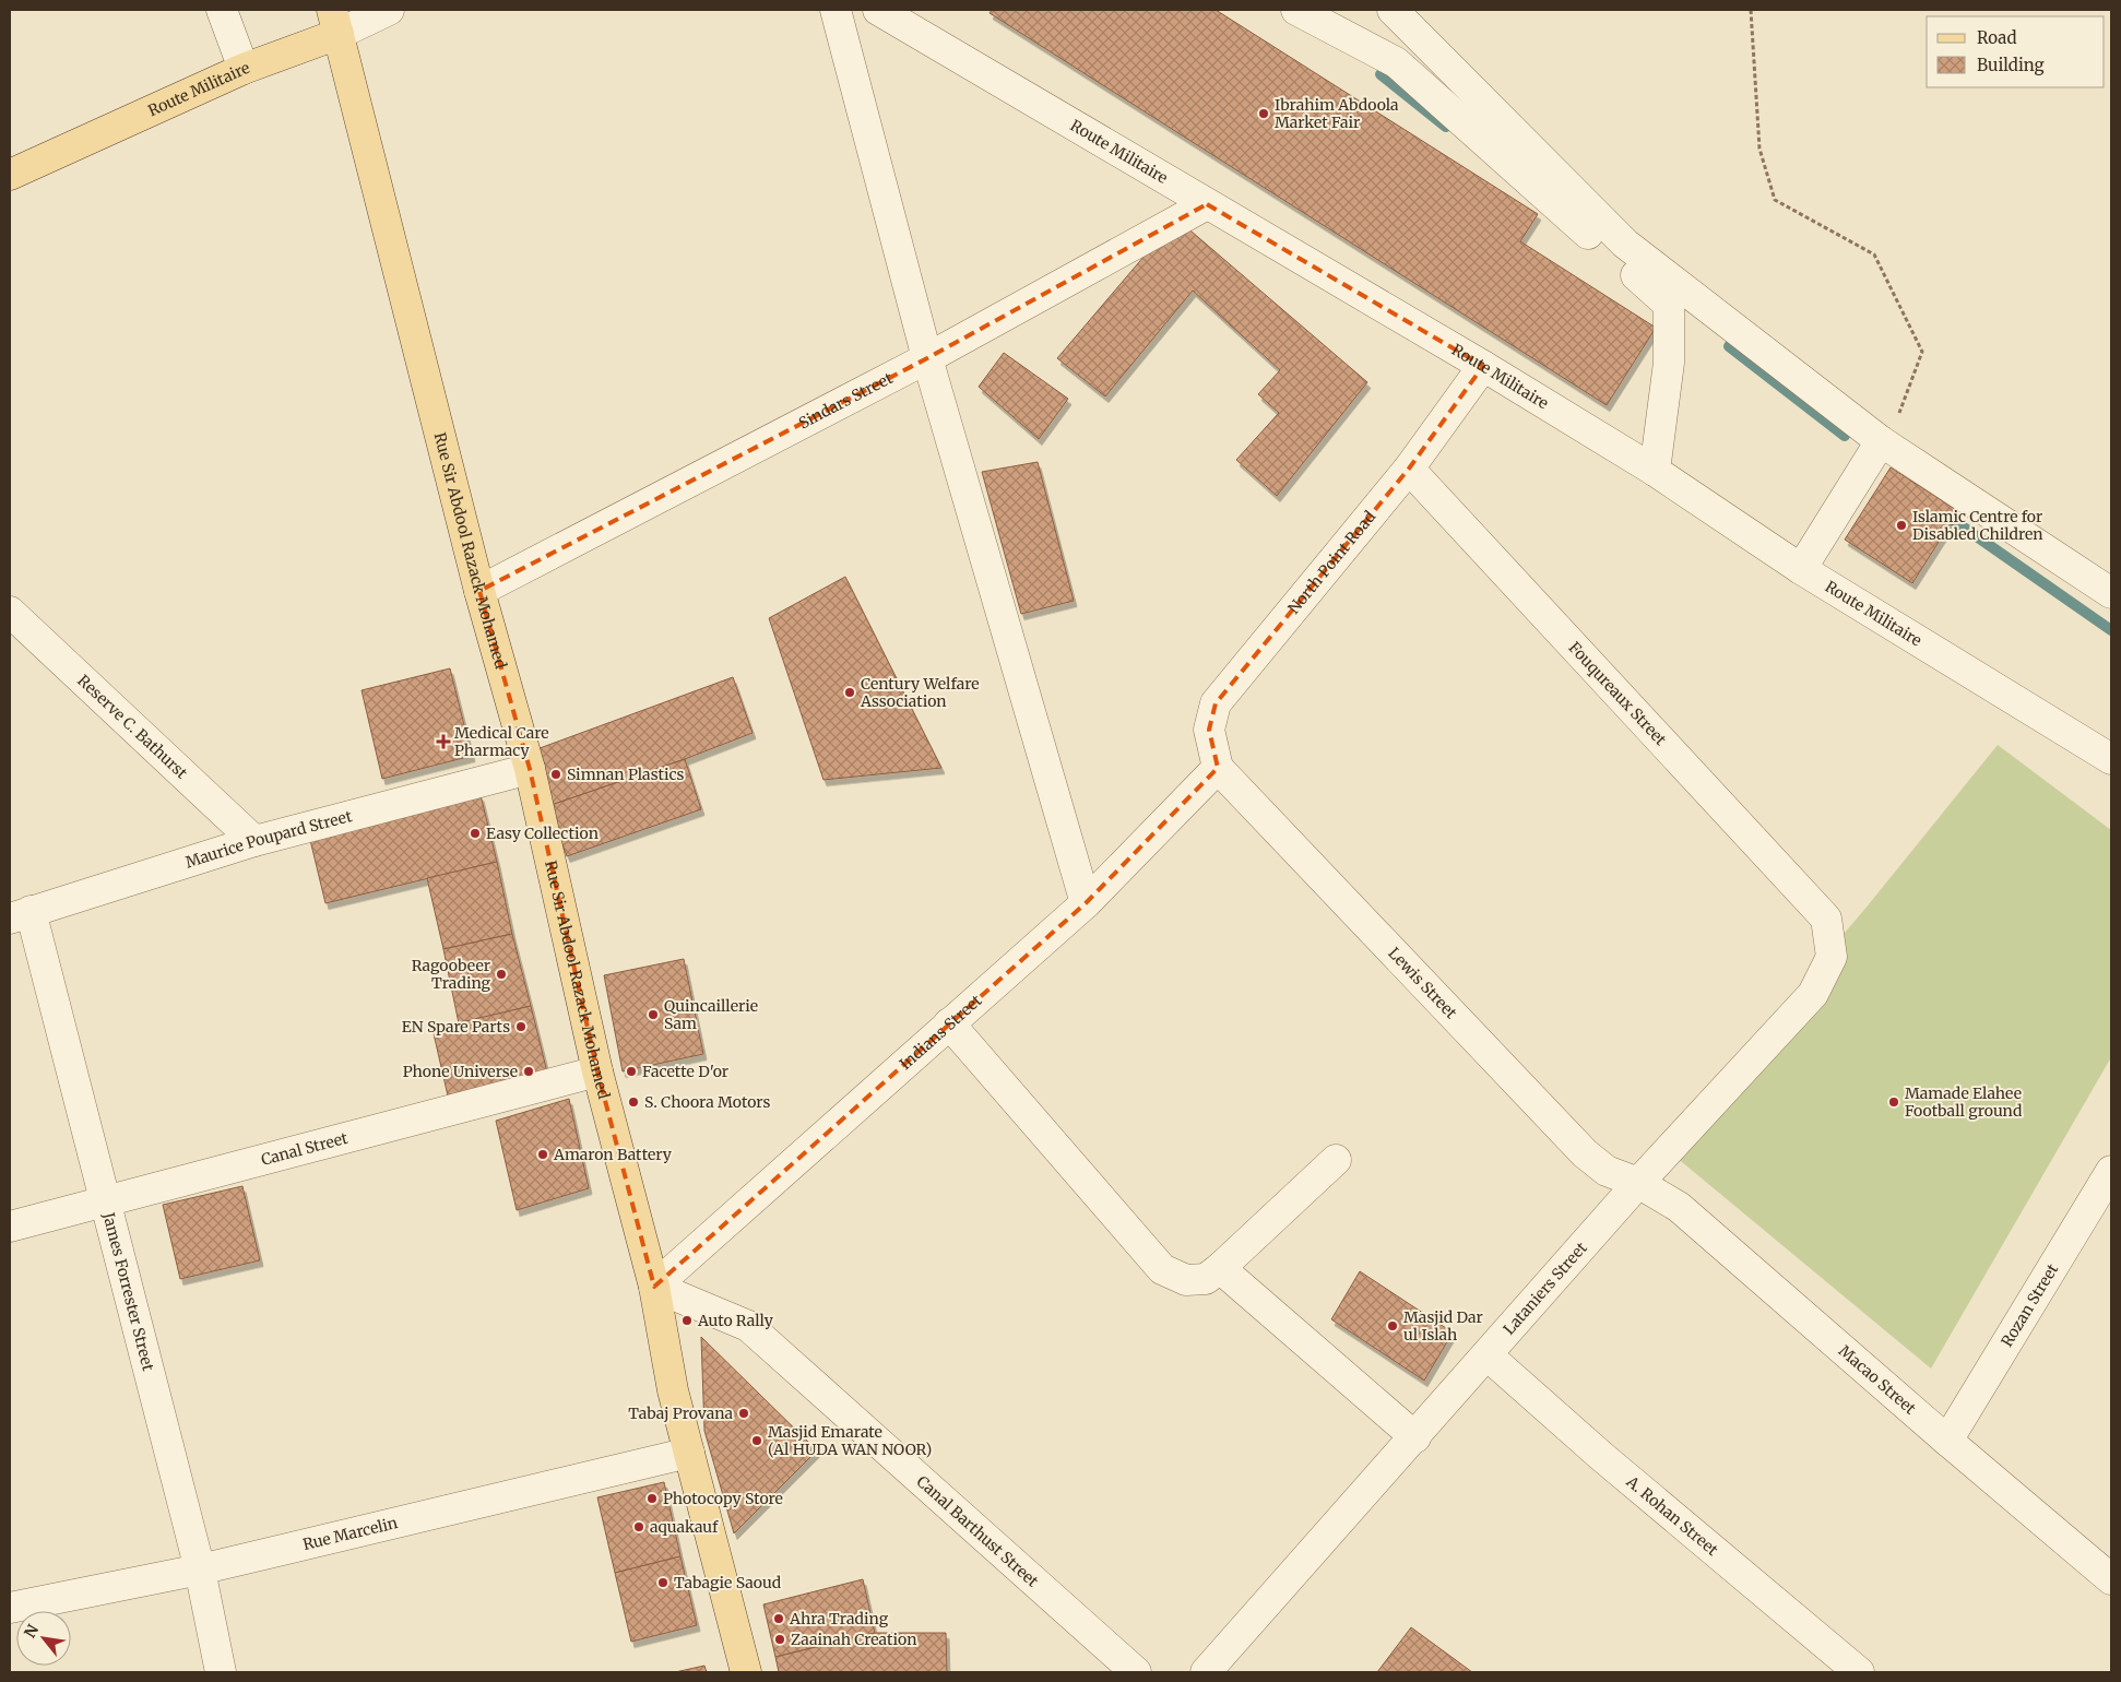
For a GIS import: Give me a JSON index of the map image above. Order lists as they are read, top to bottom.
{
  "streets": {
    "main road": ["Route Militaire", "Rue Sir Abdool Razack Mohamed"],
    "street": [
      "Sindars Street",
      "North Point Road",
      "Fouqureaux Street",
      "Reserve C. Bathurst",
      "Maurice Poupard Street",
      "Lewis Street",
      "Indians Street",
      "Canal Street",
      "Lataniers Street",
      "James Forrester Street",
      "Rozan Street",
      "Macao Street",
      "A. Rohan Street",
      "Canal Barthust Street",
      "Rue Marcelin"
    ]
  },
  "crossings": [
    ["Route Militaire", "Sindars Street"],
    ["Route Militaire", "Rue Sir Abdool Razack Mohamed"],
    ["Route Militaire", "North Point Road"],
    ["Sindars Street", "Rue Sir Abdool Razack Mohamed"],
    ["Rue Sir Abdool Razack Mohamed", "Maurice Poupard Street"],
    ["Rue Sir Abdool Razack Mohamed", "Indians Street"],
    ["Rue Sir Abdool Razack Mohamed", "Canal Street"],
    ["Rue Sir Abdool Razack Mohamed", "Canal Barthust Street"],
    ["Rue Sir Abdool Razack Mohamed", "Rue Marcelin"],
    ["North Point Road", "Fouqureaux Street"],
    ["North Point Road", "Lewis Street"],
    ["North Point Road", "Indians Street"],
    ["Fouqureaux Street", "Lataniers Street"],
    ["Reserve C. Bathurst", "Maurice Poupard Street"],
    ["Maurice Poupard Street", "James Forrester Street"],
    ["Lewis Street", "Indians Street"],
    ["Lewis Street", "Lataniers Street"],
    ["Lewis Street", "Macao Street"],
    ["Indians Street", "Canal Barthust Street"],
    ["Canal Street", "James Forrester Street"],
    ["Lataniers Street", "Macao Street"],
    ["Lataniers Street", "A. Rohan Street"],
    ["James Forrester Street", "Rue Marcelin"],
    ["Rozan Street", "Macao Street"]
  ],
  "places": {
    "other": [
      "Ibrahim Abdoola Market Fair",
      "Islamic Centre for Disabled Children",
      "Century Welfare Association",
      "Simnan Plastics",
      "Easy Collection",
      "Ragoobeer Trading",
      "Quincaillerie Sam",
      "EN Spare Parts",
      "Phone Universe",
      "Facette D'or",
      "S. Choora Motors",
      "Mamade Elahee Football ground",
      "Amaron Battery",
      "Auto Rally",
      "Masjid Dar ul Islah",
      "Tabaj Provana",
      "Masjid Emarate (Al HUDA WAN NOOR)",
      "Photocopy Store",
      "aquakauf",
      "Tabagie Saoud",
      "Ahra Trading",
      "Zaainah Creation"
    ],
    "health": ["Medical Care Pharmacy"]
  },
  "legend": ["Road", "Building"],
  "north": "top left"
}
